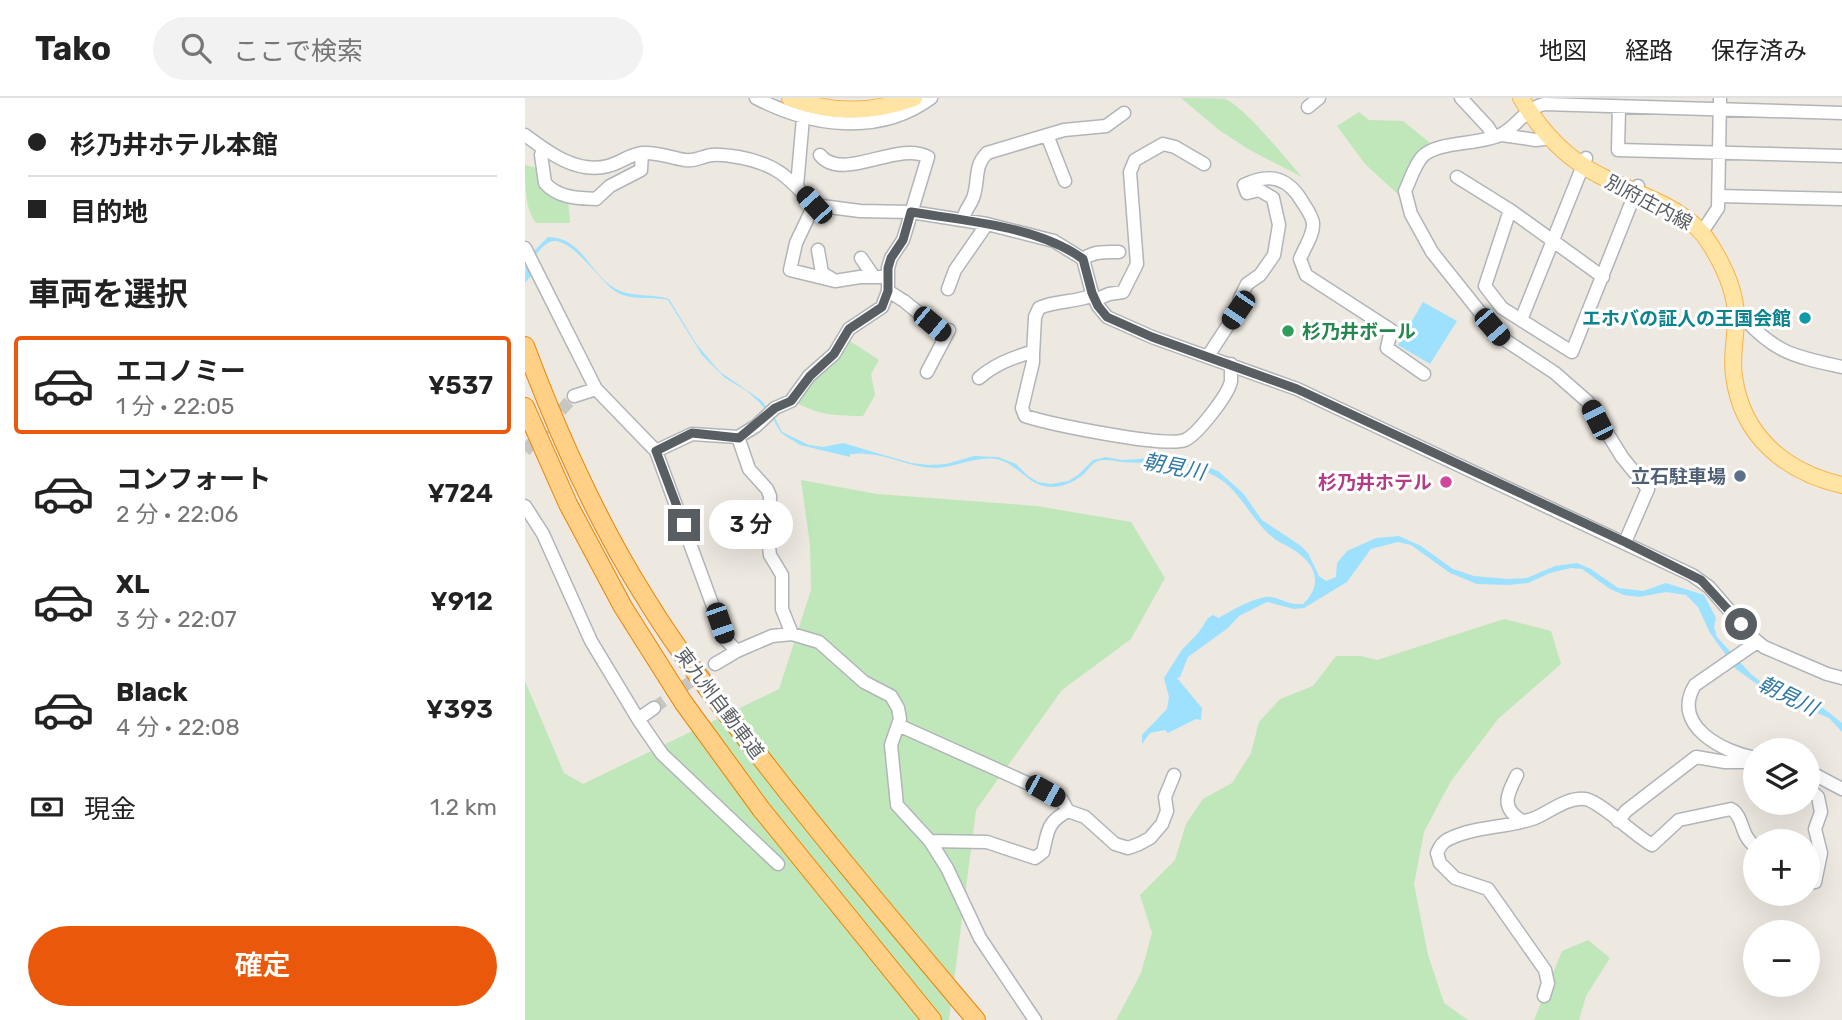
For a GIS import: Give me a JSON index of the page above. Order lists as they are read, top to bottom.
{
  "streets": {
    "highway": ["東九州自動車道"],
    "main road": ["別府庄内線"]
  },
  "water": ["朝見川"],
  "places": [
    "エホバの証人の王国会館",
    "杉乃井ボール",
    "立石駐車場",
    "杉乃井ホテル"
  ],
  "page": {
    "header": "Tako",
    "search": "ここで検索",
    "nav": ["地図", "経路", "保存済み"],
    "banner": ["杉乃井ホテル本館", "目的地"],
    "heading": "車両を選択",
    "list": [
      {
        "name": "エコノミー",
        "note": "1 分 · 22:05",
        "value": "¥537"
      },
      {
        "name": "コンフォート",
        "note": "2 分 · 22:06",
        "value": "¥724"
      },
      {
        "name": "XL",
        "note": "3 分 · 22:07",
        "value": "¥912"
      },
      {
        "name": "Black",
        "note": "4 分 · 22:08",
        "value": "¥393"
      }
    ],
    "bubble": "3 分",
    "map_buttons": ["+", "−"],
    "pay": ["現金", "1.2 km"],
    "buttons": "確定"
  }
}
